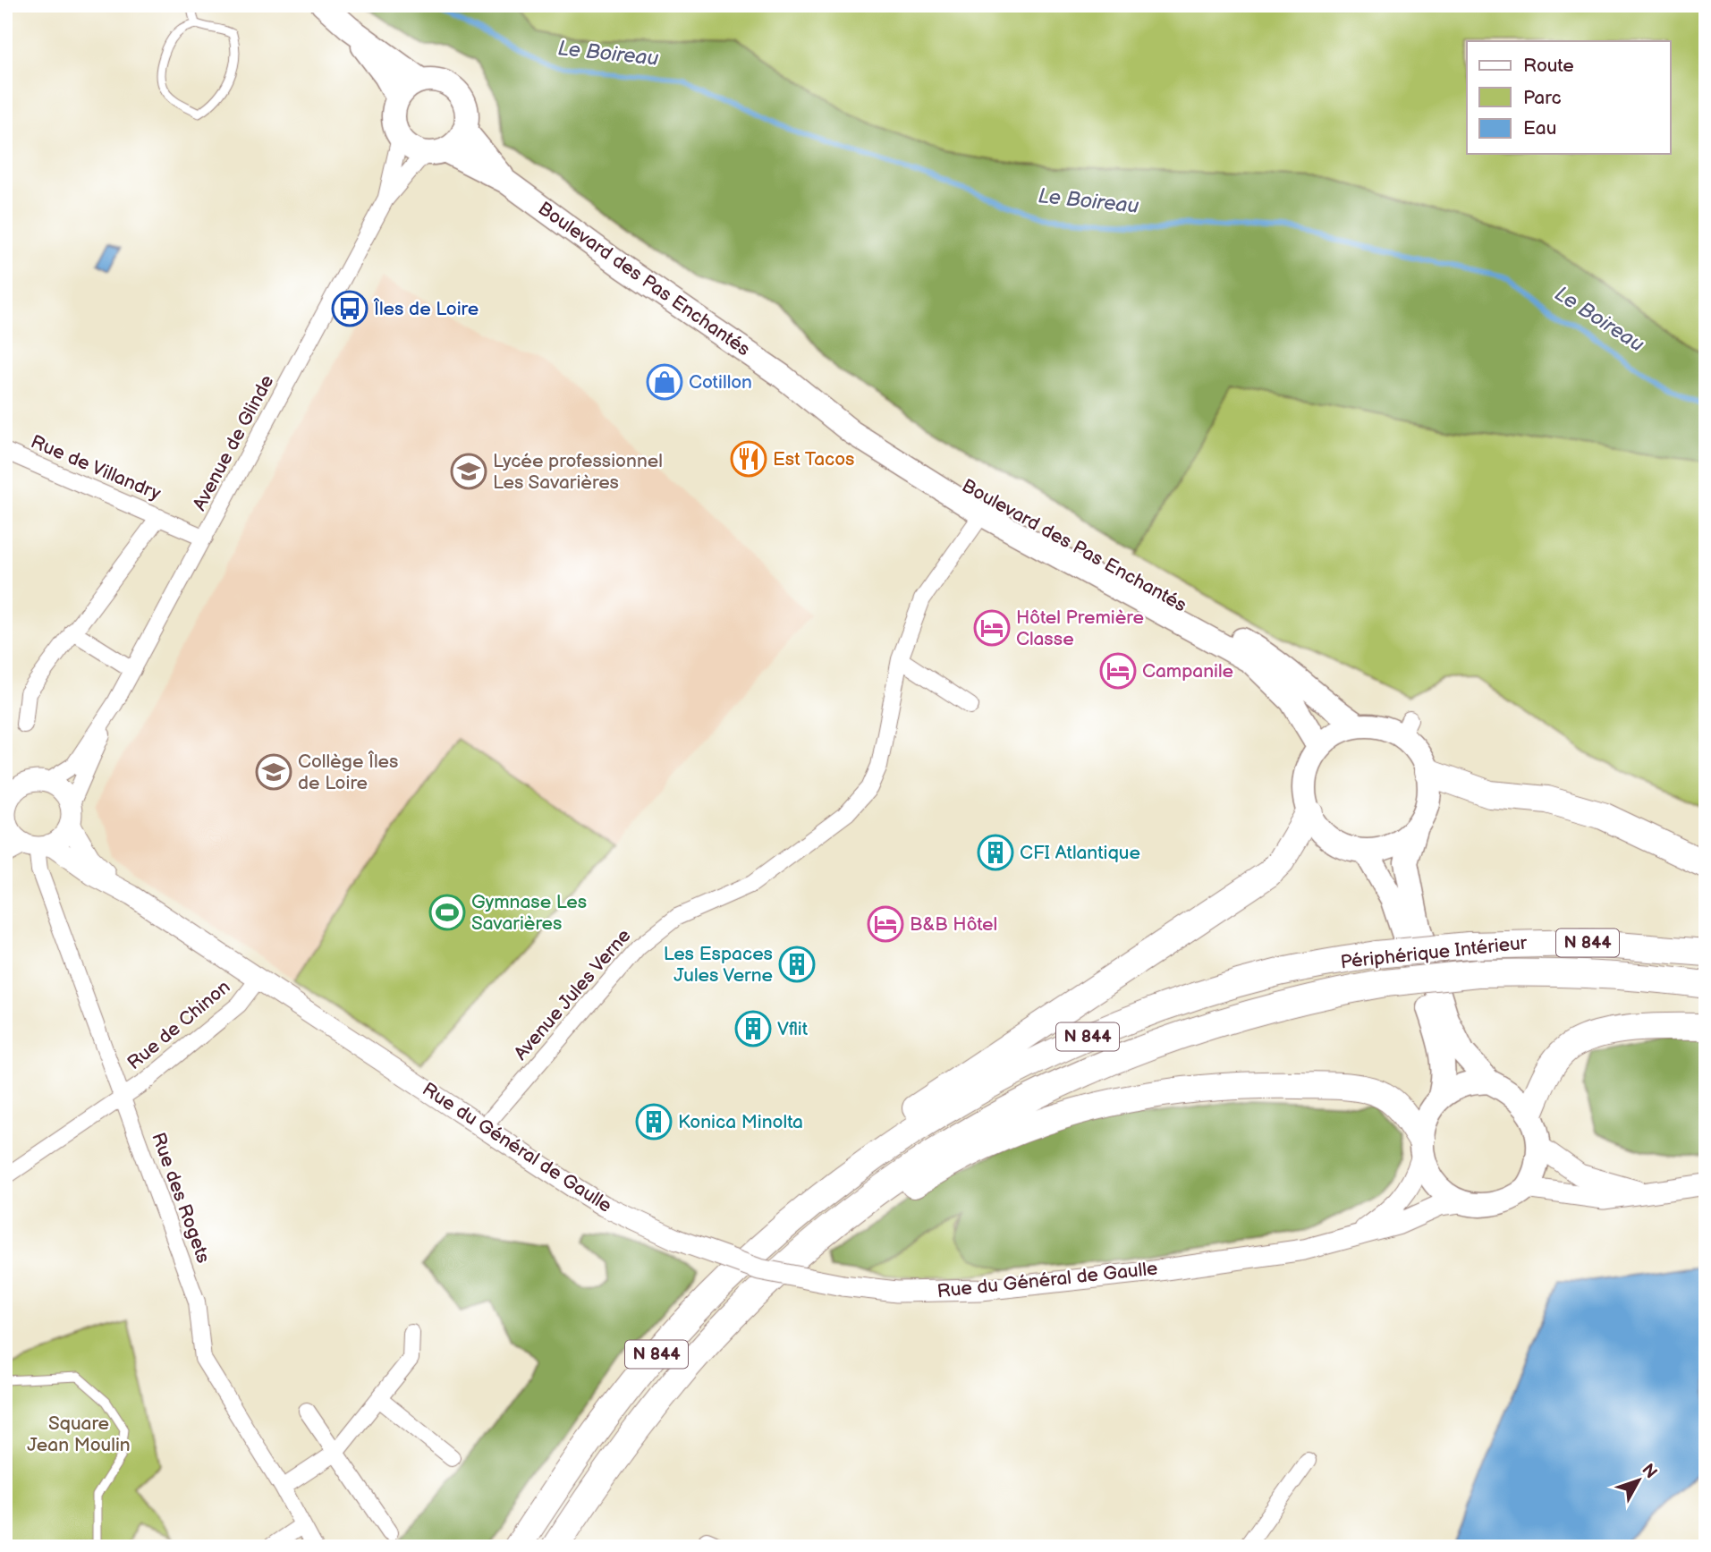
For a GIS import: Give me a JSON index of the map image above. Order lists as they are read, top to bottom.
{
  "streets": {
    "highway": ["N 844", "Périphérique Intérieur"],
    "main road": ["Boulevard des Pas Enchantés"],
    "street": [
      "Avenue de Glinde",
      "Rue de Villandry",
      "Avenue Jules Verne",
      "Rue de Chinon",
      "Rue du Général de Gaulle",
      "Rue des Rogets"
    ]
  },
  "crossings": [
    ["Boulevard des Pas Enchantés", "Avenue de Glinde"],
    ["Boulevard des Pas Enchantés", "Avenue Jules Verne"],
    ["Avenue de Glinde", "Rue de Villandry"],
    ["Avenue de Glinde", "Rue du Général de Gaulle"],
    ["Avenue de Glinde", "Rue des Rogets"],
    ["Avenue Jules Verne", "Rue du Général de Gaulle"],
    ["Rue de Chinon", "Rue du Général de Gaulle"],
    ["Rue de Chinon", "Rue des Rogets"],
    ["Rue du Général de Gaulle", "Rue des Rogets"]
  ],
  "water": ["Le Boireau"],
  "parks": ["Square Jean Moulin"],
  "places": {
    "bus stop": ["Îles de Loire"],
    "shop": ["Cotillon"],
    "restaurant": ["Est Tacos"],
    "school or university": ["Lycée professionnel Les Savarières", "Collège Îles de Loire"],
    "hotel": ["Hôtel Première Classe", "Campanile", "B&B Hôtel"],
    "building": [
      "CFI Atlantique",
      "Les Espaces Jules Verne",
      "Vflit",
      "Konica Minolta"
    ],
    "sports": ["Gymnase Les Savarières"]
  },
  "legend": ["Route", "Parc", "Eau"],
  "north": "top right"
}
